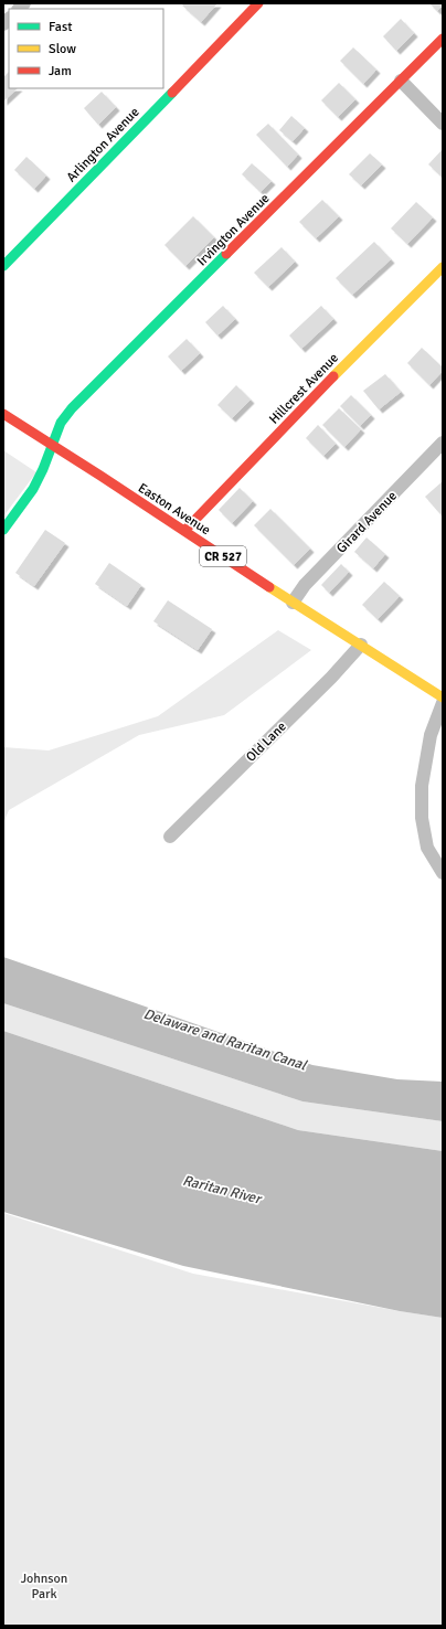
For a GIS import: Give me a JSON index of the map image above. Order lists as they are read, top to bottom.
{
  "streets": {
    "street": [
      "Arlington Avenue",
      "Irvington Avenue",
      "Hillcrest Avenue",
      "Easton Avenue",
      "Girard Avenue",
      "CR 527",
      "Old Lane"
    ]
  },
  "crossings": [
    ["Irvington Avenue", "Easton Avenue"],
    ["Hillcrest Avenue", "Easton Avenue"],
    ["Easton Avenue", "Girard Avenue"],
    ["Easton Avenue", "Old Lane"]
  ],
  "water": ["Delaware and Raritan Canal", "Raritan River"],
  "parks": ["Johnson Park"],
  "legend": ["Fast", "Slow", "Jam"]
}
